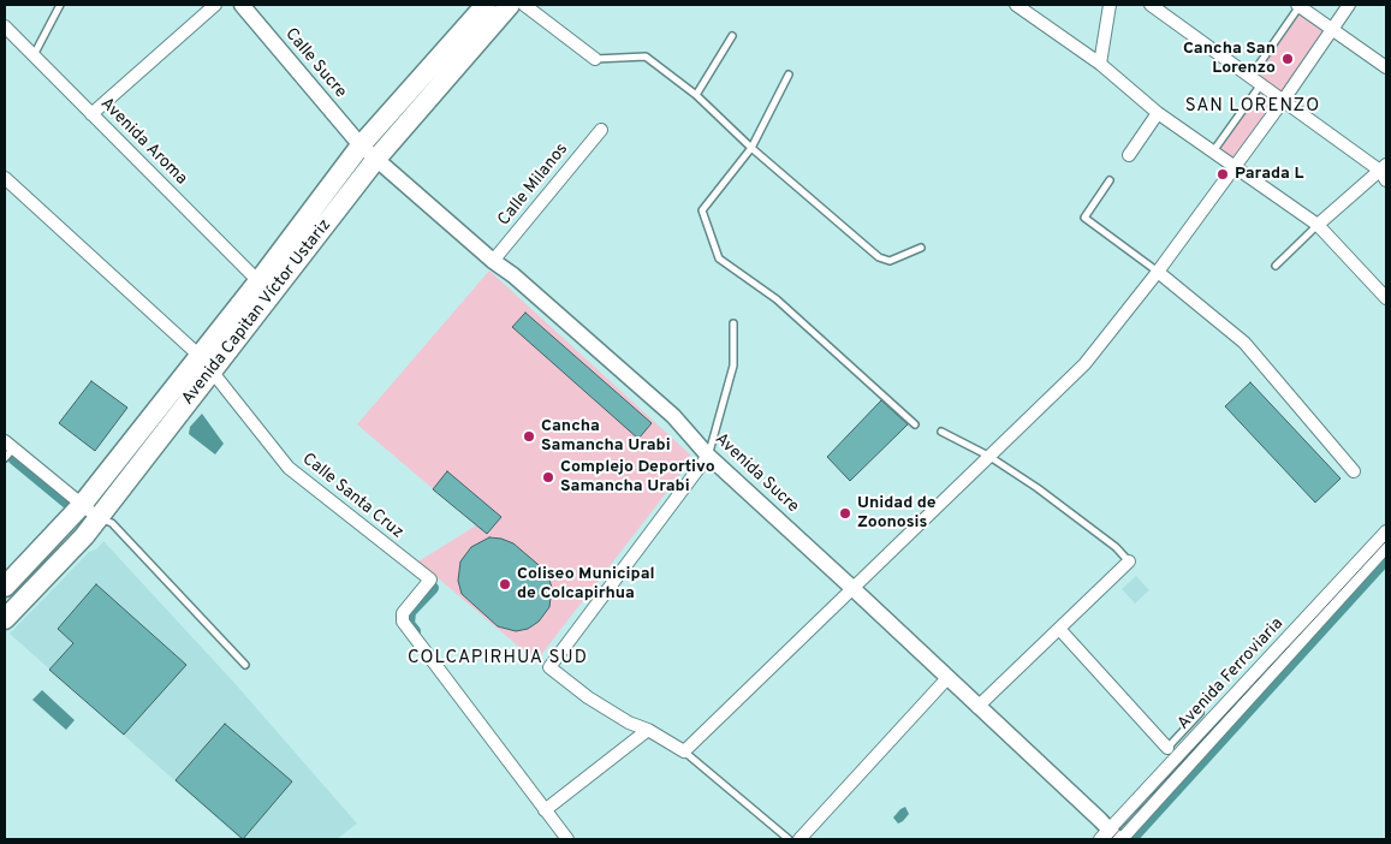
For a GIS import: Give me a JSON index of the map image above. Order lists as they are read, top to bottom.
{
  "streets": {
    "main road": ["Avenida Capitan Víctor Ustariz"],
    "street": [
      "Calle Sucre",
      "Avenida Aroma",
      "Calle Milanos",
      "Avenida Sucre",
      "Calle Santa Cruz",
      "Avenida Ferroviaria"
    ]
  },
  "crossings": [
    ["Calle Sucre", "Avenida Capitan Víctor Ustariz"],
    ["Calle Sucre", "Avenida Sucre"],
    ["Avenida Aroma", "Avenida Capitan Víctor Ustariz"],
    ["Calle Milanos", "Avenida Sucre"],
    ["Avenida Capitan Víctor Ustariz", "Avenida Sucre"],
    ["Avenida Capitan Víctor Ustariz", "Calle Santa Cruz"],
    ["Avenida Sucre", "Avenida Ferroviaria"]
  ],
  "districts": ["SAN LORENZO", "COLCAPIRHUA SUD"],
  "places": [
    "Cancha San Lorenzo",
    "Parada L",
    "Cancha Samancha Urabi",
    "Complejo Deportivo Samancha Urabi",
    "Unidad de Zoonosis",
    "Coliseo Municipal de Colcapirhua"
  ]
}
